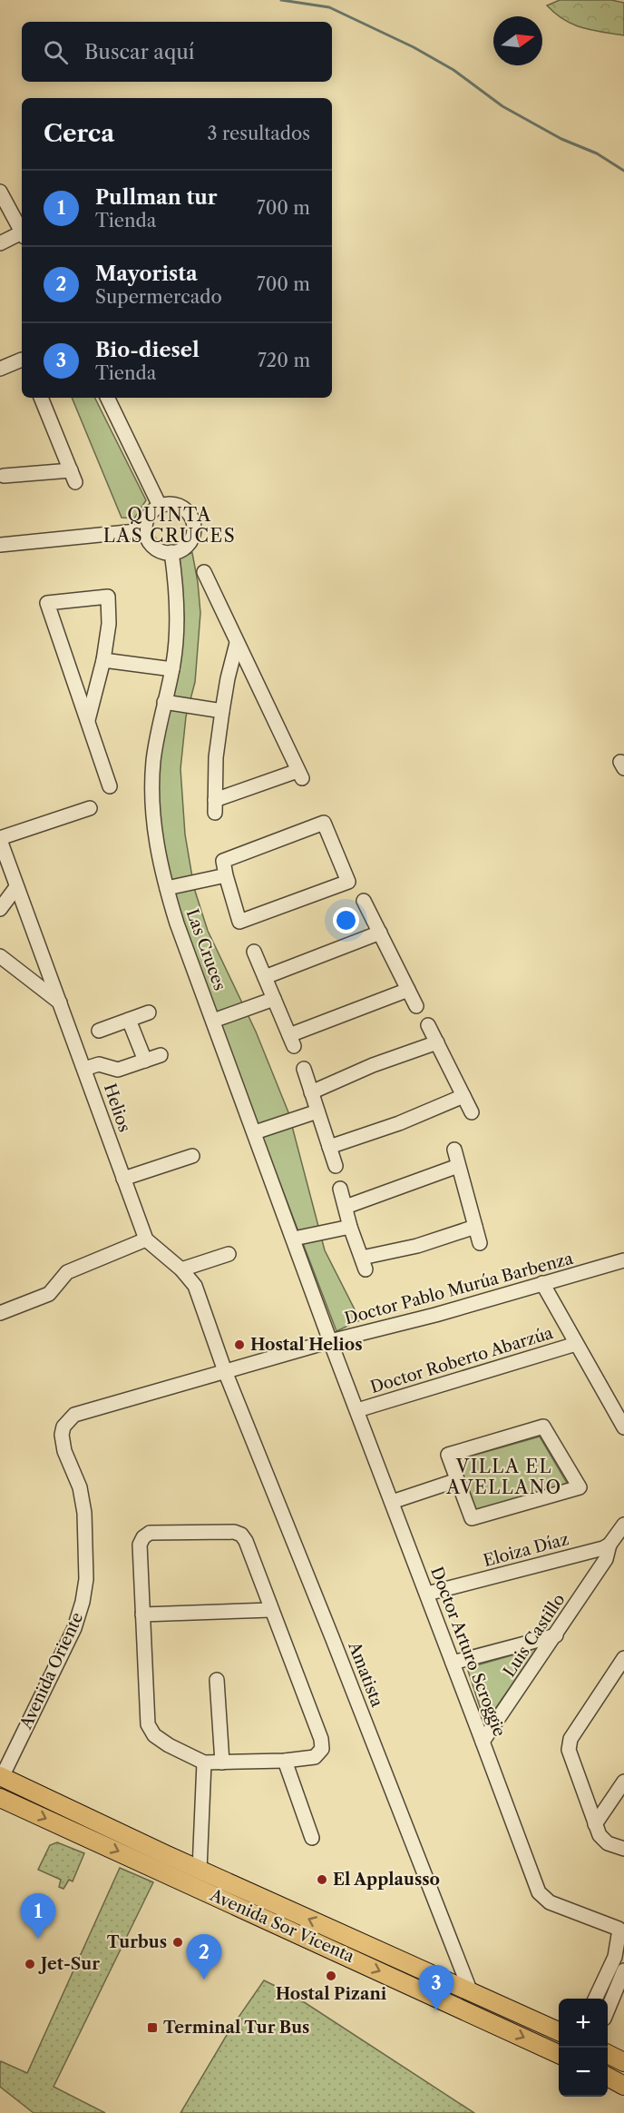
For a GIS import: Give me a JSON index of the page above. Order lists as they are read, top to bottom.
{
  "streets": {
    "main road": ["Avenida Sor Vicenta"],
    "street": [
      "Las Cruces",
      "Helios",
      "Doctor Pablo Murúa Barbenza",
      "Doctor Roberto Abarzúa",
      "Eloiza Díaz",
      "Luis Castillo",
      "Doctor Arturo Scroggie",
      "Avenida Oriente",
      "Amatista"
    ]
  },
  "crossings": [
    ["Las Cruces", "Doctor Pablo Murúa Barbenza"],
    ["Las Cruces", "Doctor Arturo Scroggie"],
    ["Doctor Pablo Murúa Barbenza", "Doctor Arturo Scroggie"],
    ["Doctor Pablo Murúa Barbenza", "Avenida Oriente"],
    ["Doctor Pablo Murúa Barbenza", "Amatista"],
    ["Doctor Roberto Abarzúa", "Doctor Arturo Scroggie"],
    ["Eloiza Díaz", "Luis Castillo"],
    ["Eloiza Díaz", "Doctor Arturo Scroggie"],
    ["Luis Castillo", "Doctor Arturo Scroggie"],
    ["Avenida Oriente", "Avenida Sor Vicenta"],
    ["Amatista", "Avenida Sor Vicenta"]
  ],
  "districts": ["QUINTA LAS CRUCES", "VILLA EL AVELLANO"],
  "places": {
    "other": [
      "Hostal Helios",
      "El Applausso",
      "Turbus",
      "Jet-Sur",
      "Hostal Pizani"
    ],
    "transit": ["Terminal Tur Bus"]
  },
  "north": "right",
  "page": {
    "search": "Buscar aquí",
    "heading": ["Cerca", "3 resultados"],
    "list": [
      {
        "mark": "1",
        "name": "Pullman tur",
        "note": "Tienda",
        "value": "700 m"
      },
      {
        "mark": "2",
        "name": "Mayorista",
        "note": "Supermercado",
        "value": "700 m"
      },
      {
        "mark": "3",
        "name": "Bio-diesel",
        "note": "Tienda",
        "value": "720 m"
      }
    ],
    "pins": ["1", "2", "3"],
    "map_buttons": ["+", "−"]
  }
}
